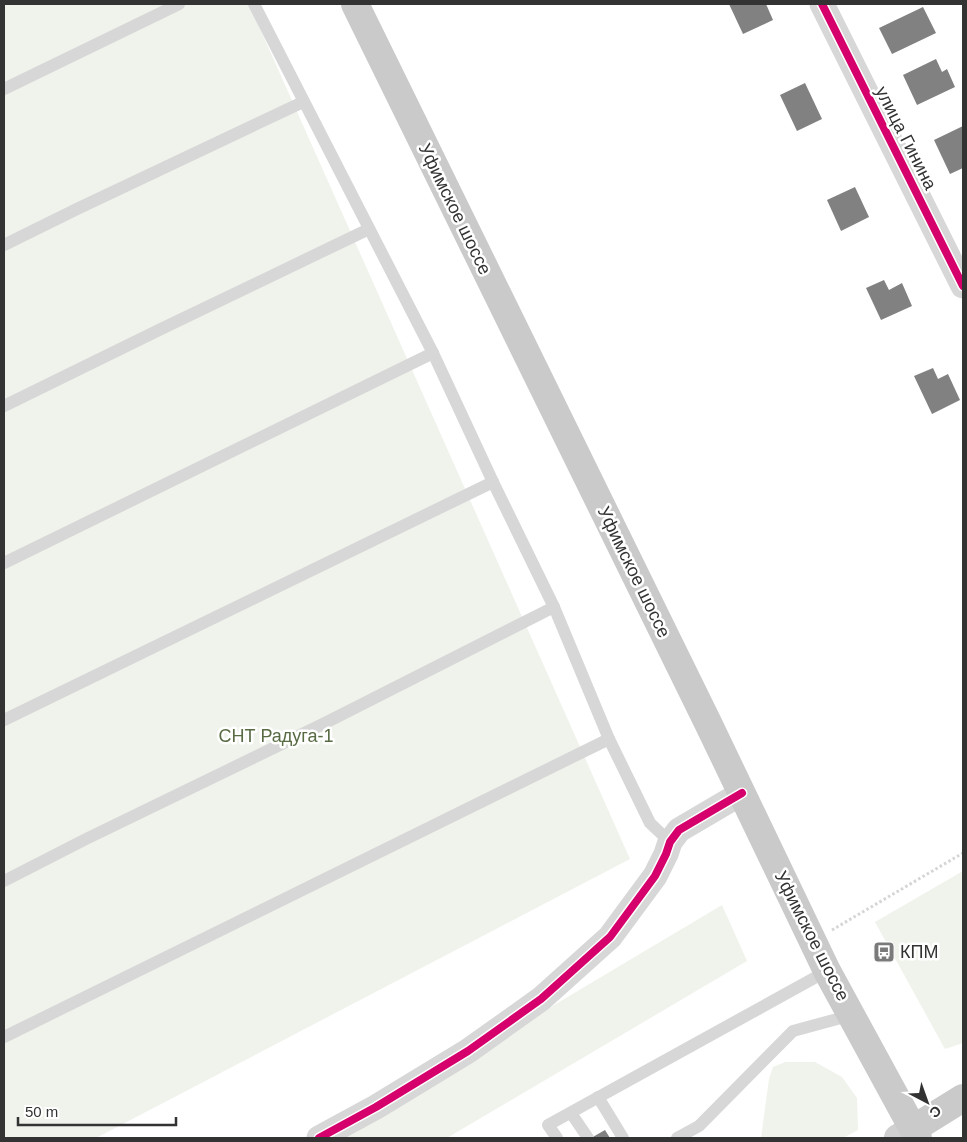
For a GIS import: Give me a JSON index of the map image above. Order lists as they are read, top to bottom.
{
  "streets": {
    "main road": ["Уфимское шоссе"],
    "street": ["улица Гинина"]
  },
  "parks": ["СНТ Радуга-1"],
  "places": {
    "bus stop": ["КПМ"]
  },
  "scale_bar": "50 m",
  "north": "bottom right"
}
